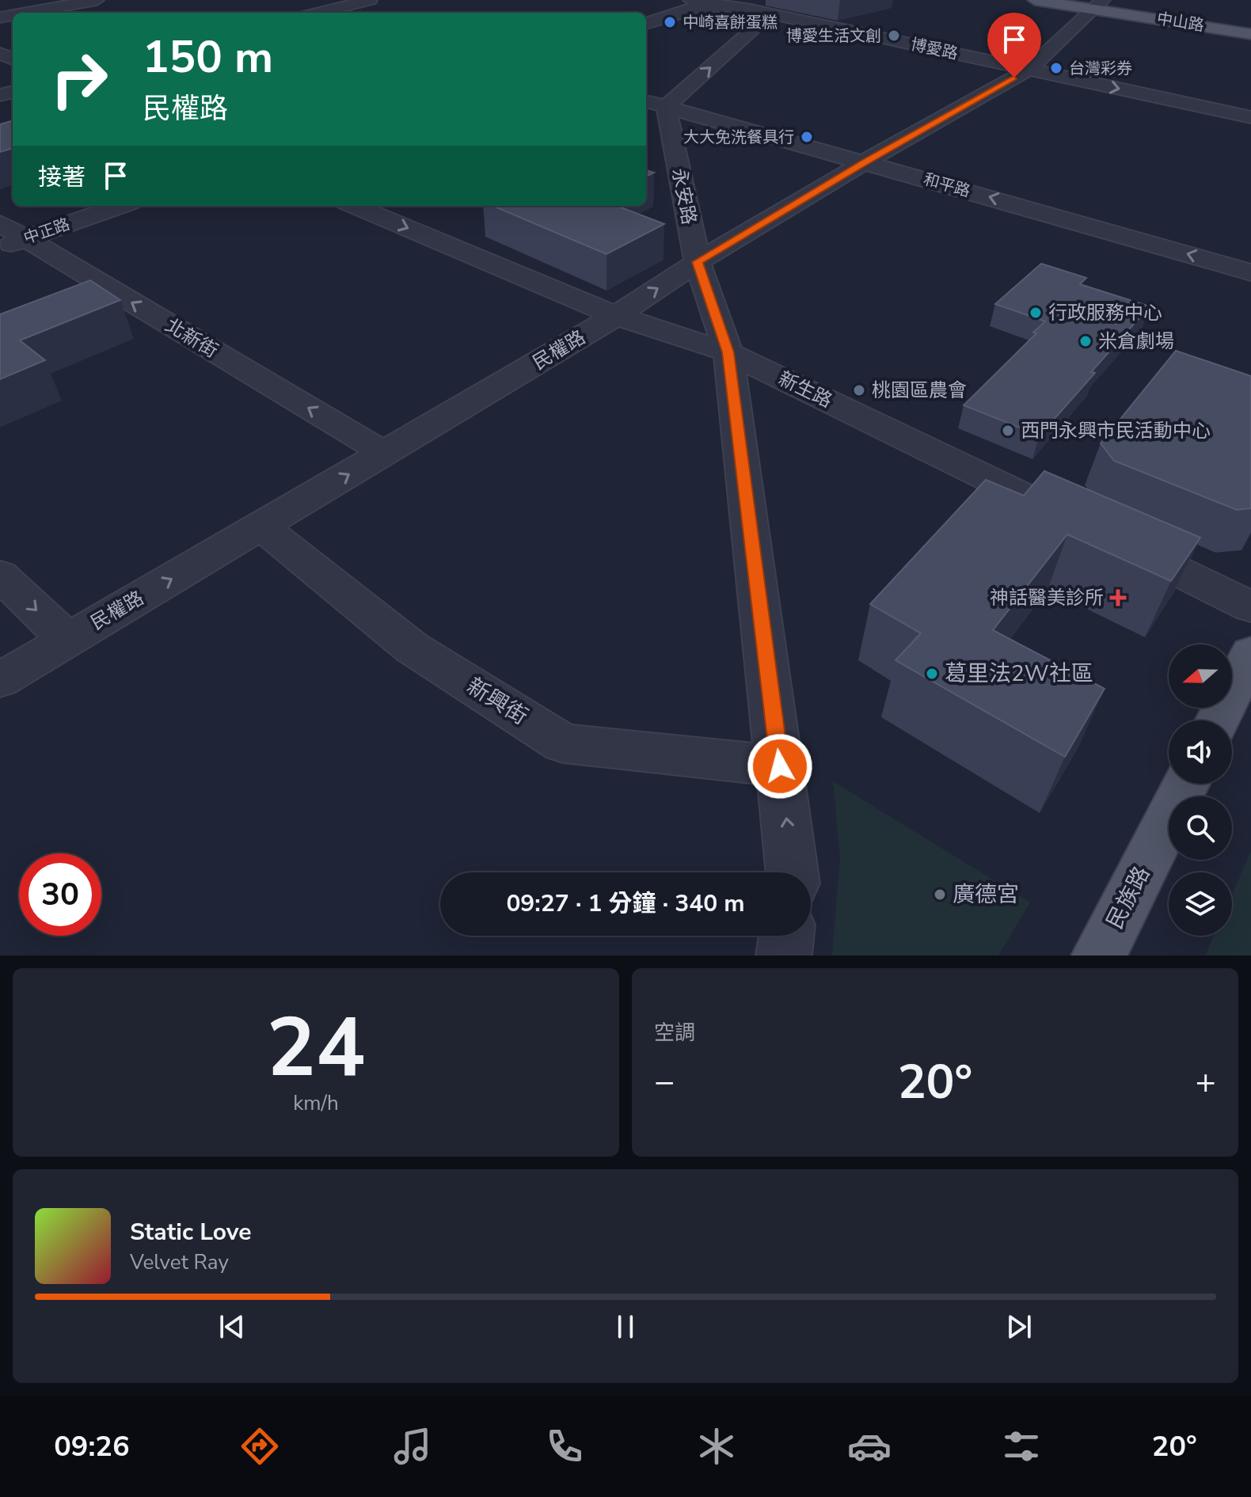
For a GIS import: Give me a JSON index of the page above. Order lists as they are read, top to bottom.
{
  "streets": {
    "main road": ["中山路", "民族路"],
    "street": [
      "博愛路",
      "和平路",
      "永安路",
      "中正路",
      "北新街",
      "民權路",
      "新生路",
      "新興街"
    ]
  },
  "crossings": [
    ["中山路", "民權路"],
    ["博愛路", "民權路"],
    ["和平路", "永安路"],
    ["和平路", "民權路"],
    ["永安路", "民權路"],
    ["永安路", "新生路"],
    ["永安路", "新興街"],
    ["中正路", "北新街"],
    ["北新街", "民權路"],
    ["民權路", "新生路"],
    ["民權路", "新興街"]
  ],
  "one_way": [
    "博愛路",
    "和平路",
    "北新街",
    "民權路"
  ],
  "places": {
    "other": [
      "中崎喜餅蛋糕",
      "博愛生活文創",
      "台灣彩券",
      "大大免洗餐具行",
      "行政服務中心",
      "米倉劇場",
      "桃園區農會",
      "西門永興市民活動中心",
      "葛里法2W社區",
      "廣德宮"
    ],
    "health": ["神話醫美診所"]
  },
  "north": "left",
  "page": {
    "turn": ["150 m", "民權路"],
    "then": "接著",
    "limit": "30",
    "trip": "09:27 · 1 分鐘 · 340 m",
    "tile": [
      ["24", "km/h"],
      "空調"
    ],
    "heat": ["−", "20°", "+"],
    "song": ["Static Love", "Velvet Ray"],
    "tabs": ["09:26", "20°"]
  }
}
